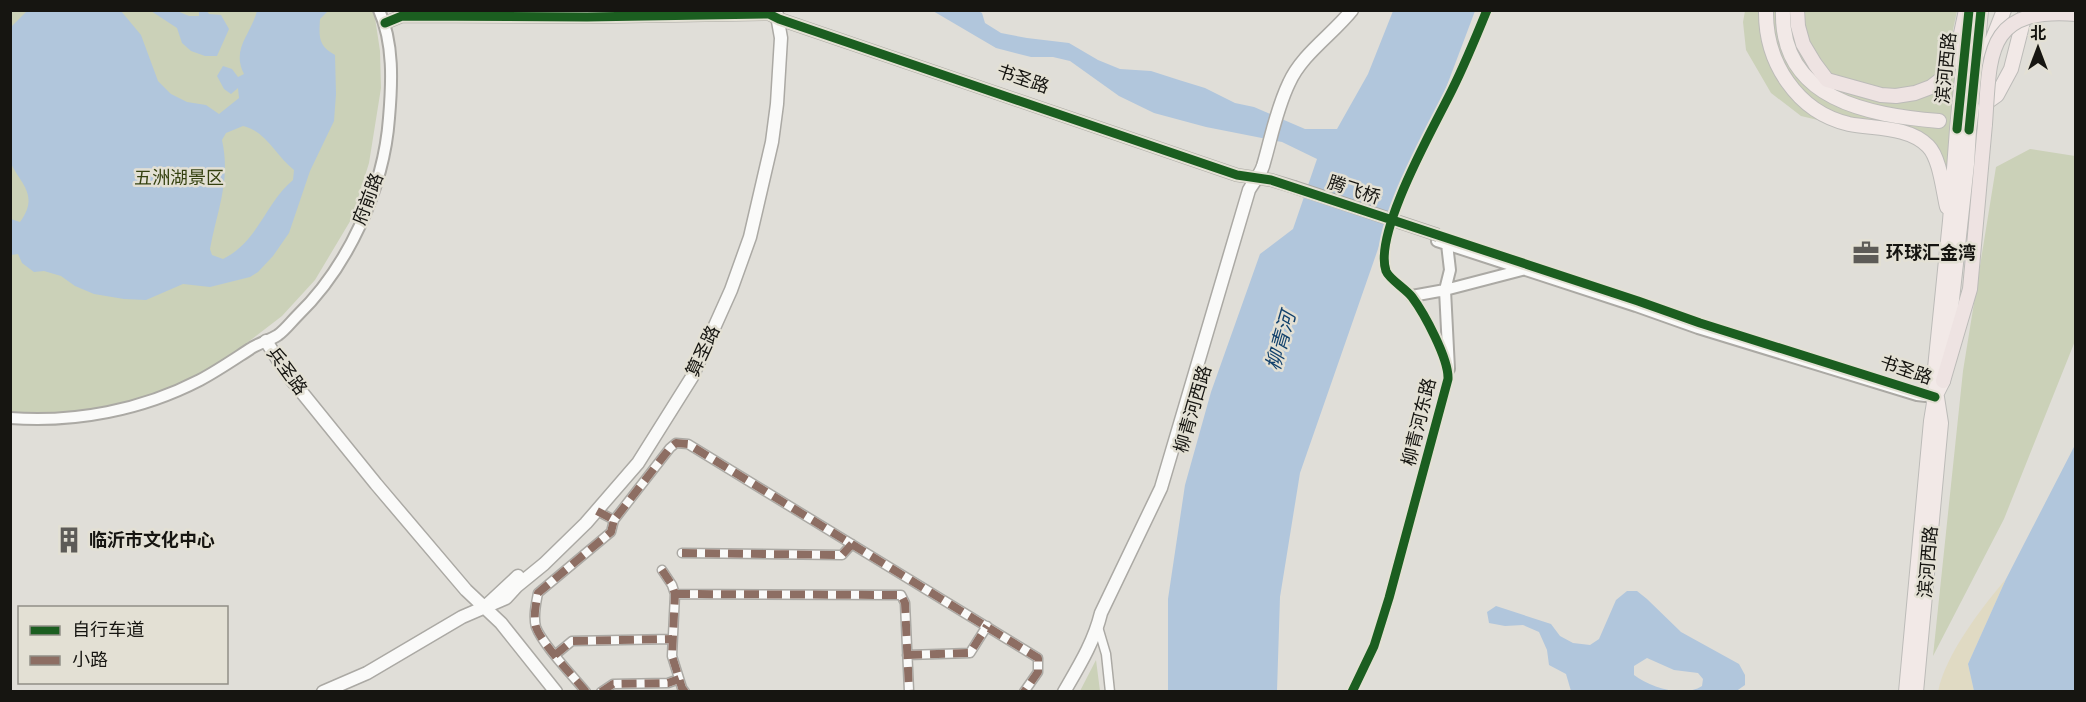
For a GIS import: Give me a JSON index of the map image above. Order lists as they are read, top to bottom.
{
  "streets": {
    "main road": [
      "滨河西路",
      "算圣路",
      "兵圣路",
      "柳青河西路"
    ],
    "street": [
      "书圣路",
      "腾飞桥",
      "府前路",
      "柳青河东路"
    ]
  },
  "crossings": [
    ["滨河西路", "书圣路"],
    ["书圣路", "腾飞桥"],
    ["书圣路", "府前路"],
    ["书圣路", "算圣路"],
    ["书圣路", "柳青河西路"],
    ["府前路", "兵圣路"],
    ["算圣路", "兵圣路"]
  ],
  "water": ["柳青河"],
  "parks": ["五洲湖景区"],
  "places": {
    "office": ["环球汇金湾"],
    "building": ["临沂市文化中心"]
  },
  "legend": ["自行车道", "小路"],
  "north": "top"
}
